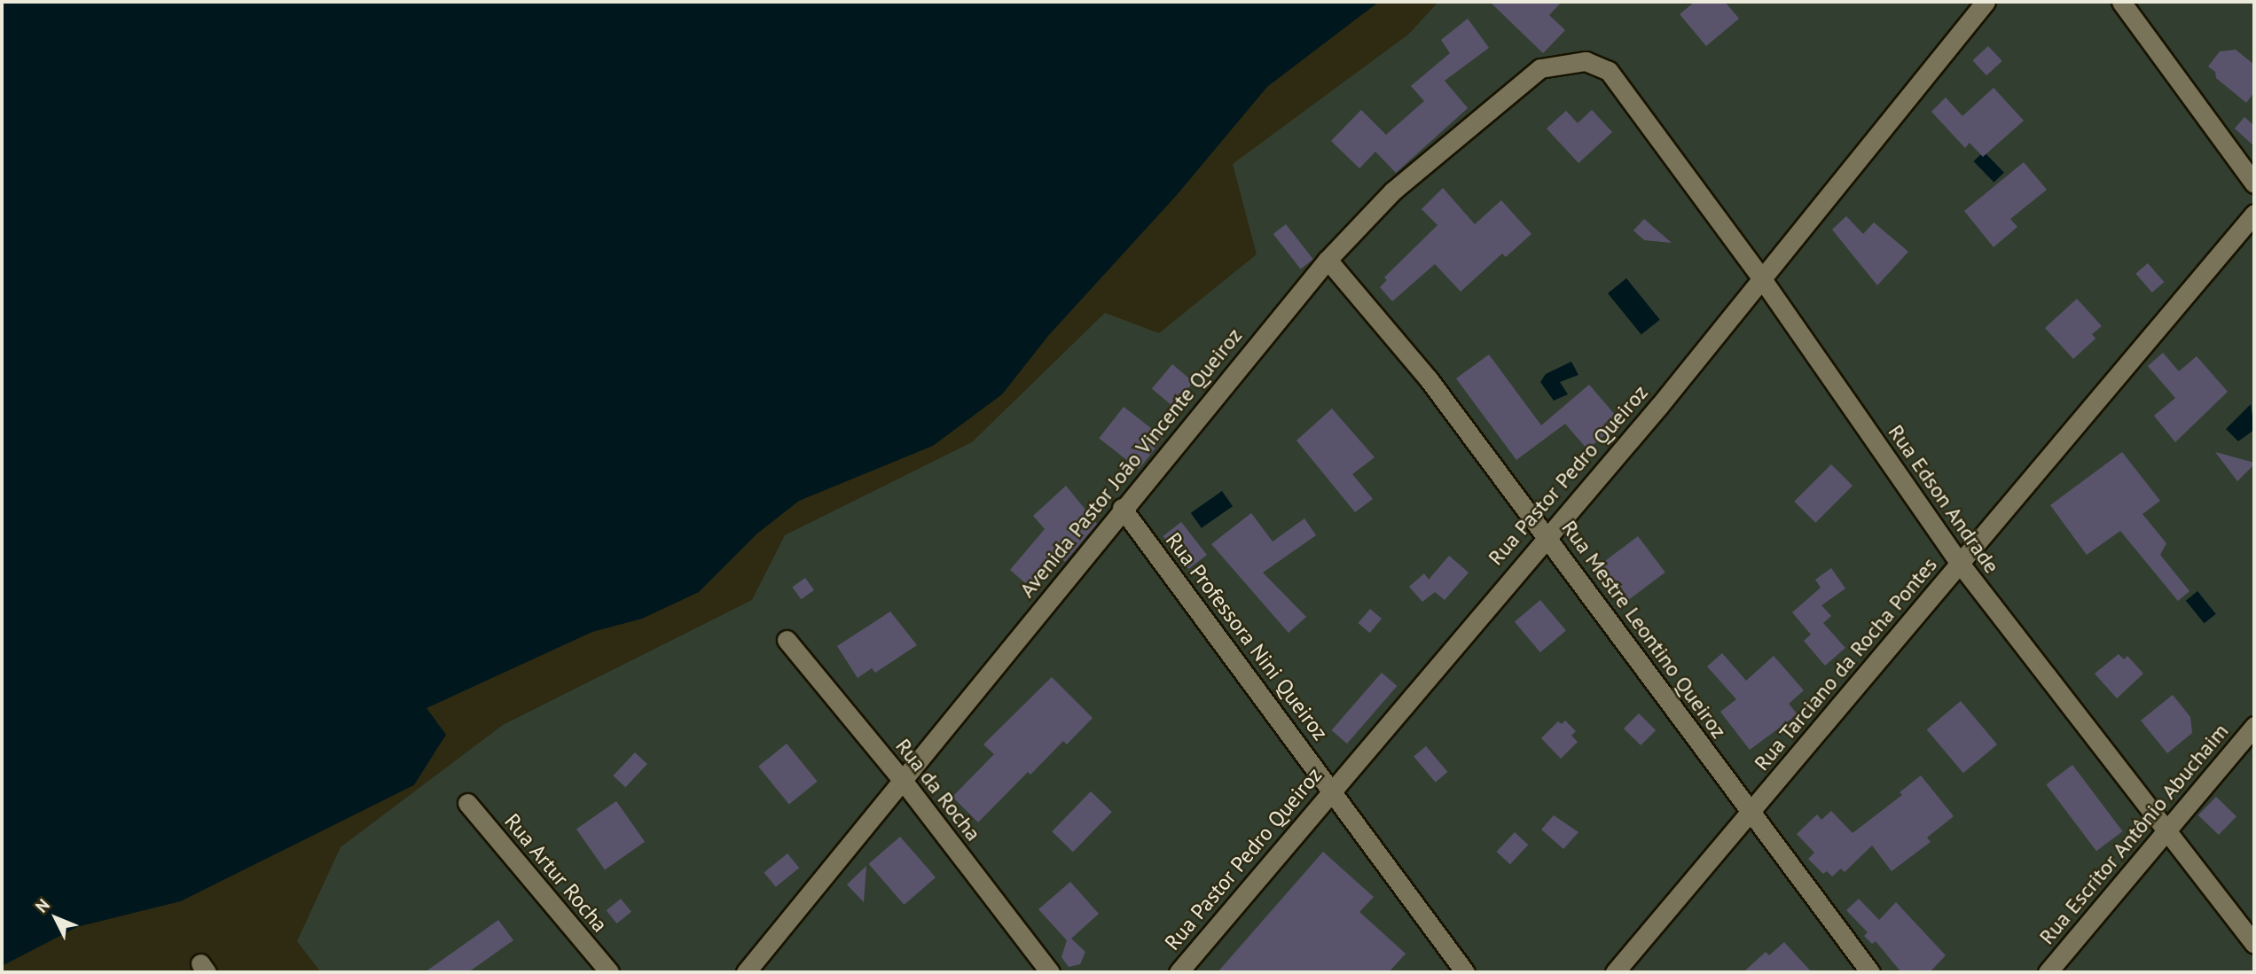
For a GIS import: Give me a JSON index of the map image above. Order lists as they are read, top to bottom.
{
  "streets": {
    "street": [
      "Avenida Pastor João Vincente Queiroz",
      "Rua Pastor Pedro Queiroz",
      "Rua Edson Andrade",
      "Rua Mestre Leontino Queiroz",
      "Rua Professora Nini Queiroz",
      "Rua Tarciano da Rocha Pontes",
      "Rua da Rocha",
      "Rua Escritor Antônio Abuchaim",
      "Rua Artur Rocha"
    ]
  },
  "crossings": [
    ["Avenida Pastor João Vincente Queiroz", "Rua Edson Andrade"],
    ["Avenida Pastor João Vincente Queiroz", "Rua Mestre Leontino Queiroz"],
    ["Avenida Pastor João Vincente Queiroz", "Rua Professora Nini Queiroz"],
    ["Avenida Pastor João Vincente Queiroz", "Rua da Rocha"],
    ["Rua Pastor Pedro Queiroz", "Rua Edson Andrade"],
    ["Rua Pastor Pedro Queiroz", "Rua Mestre Leontino Queiroz"],
    ["Rua Pastor Pedro Queiroz", "Rua Professora Nini Queiroz"],
    ["Rua Edson Andrade", "Rua Tarciano da Rocha Pontes"],
    ["Rua Edson Andrade", "Rua Escritor Antônio Abuchaim"],
    ["Rua Mestre Leontino Queiroz", "Rua Tarciano da Rocha Pontes"]
  ],
  "north": "top left"
}
